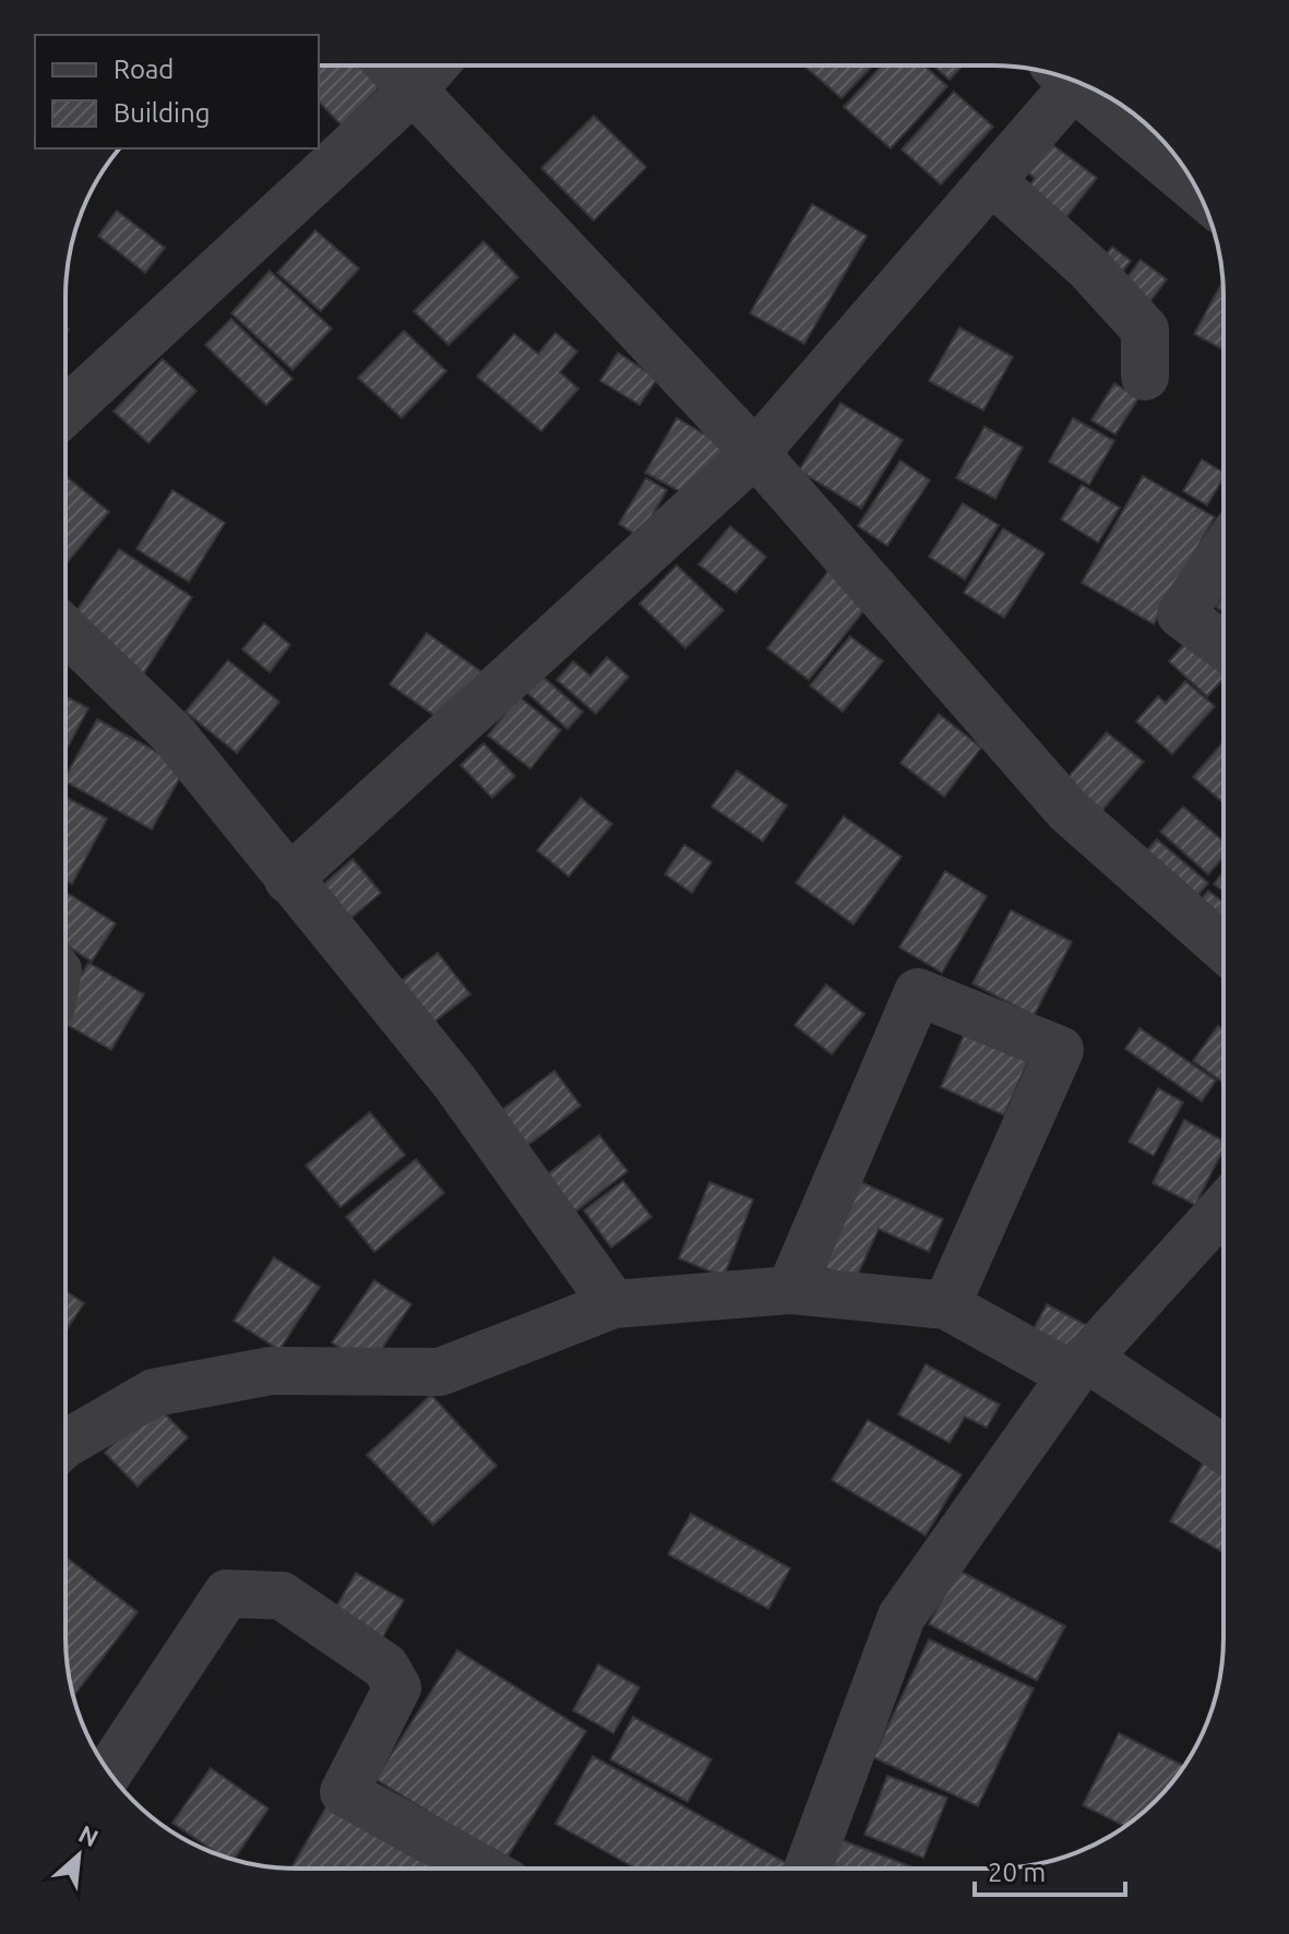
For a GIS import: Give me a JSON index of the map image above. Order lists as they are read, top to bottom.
{
  "legend": ["Road", "Building"],
  "scale_bar": "20 m",
  "north": "top right"
}
